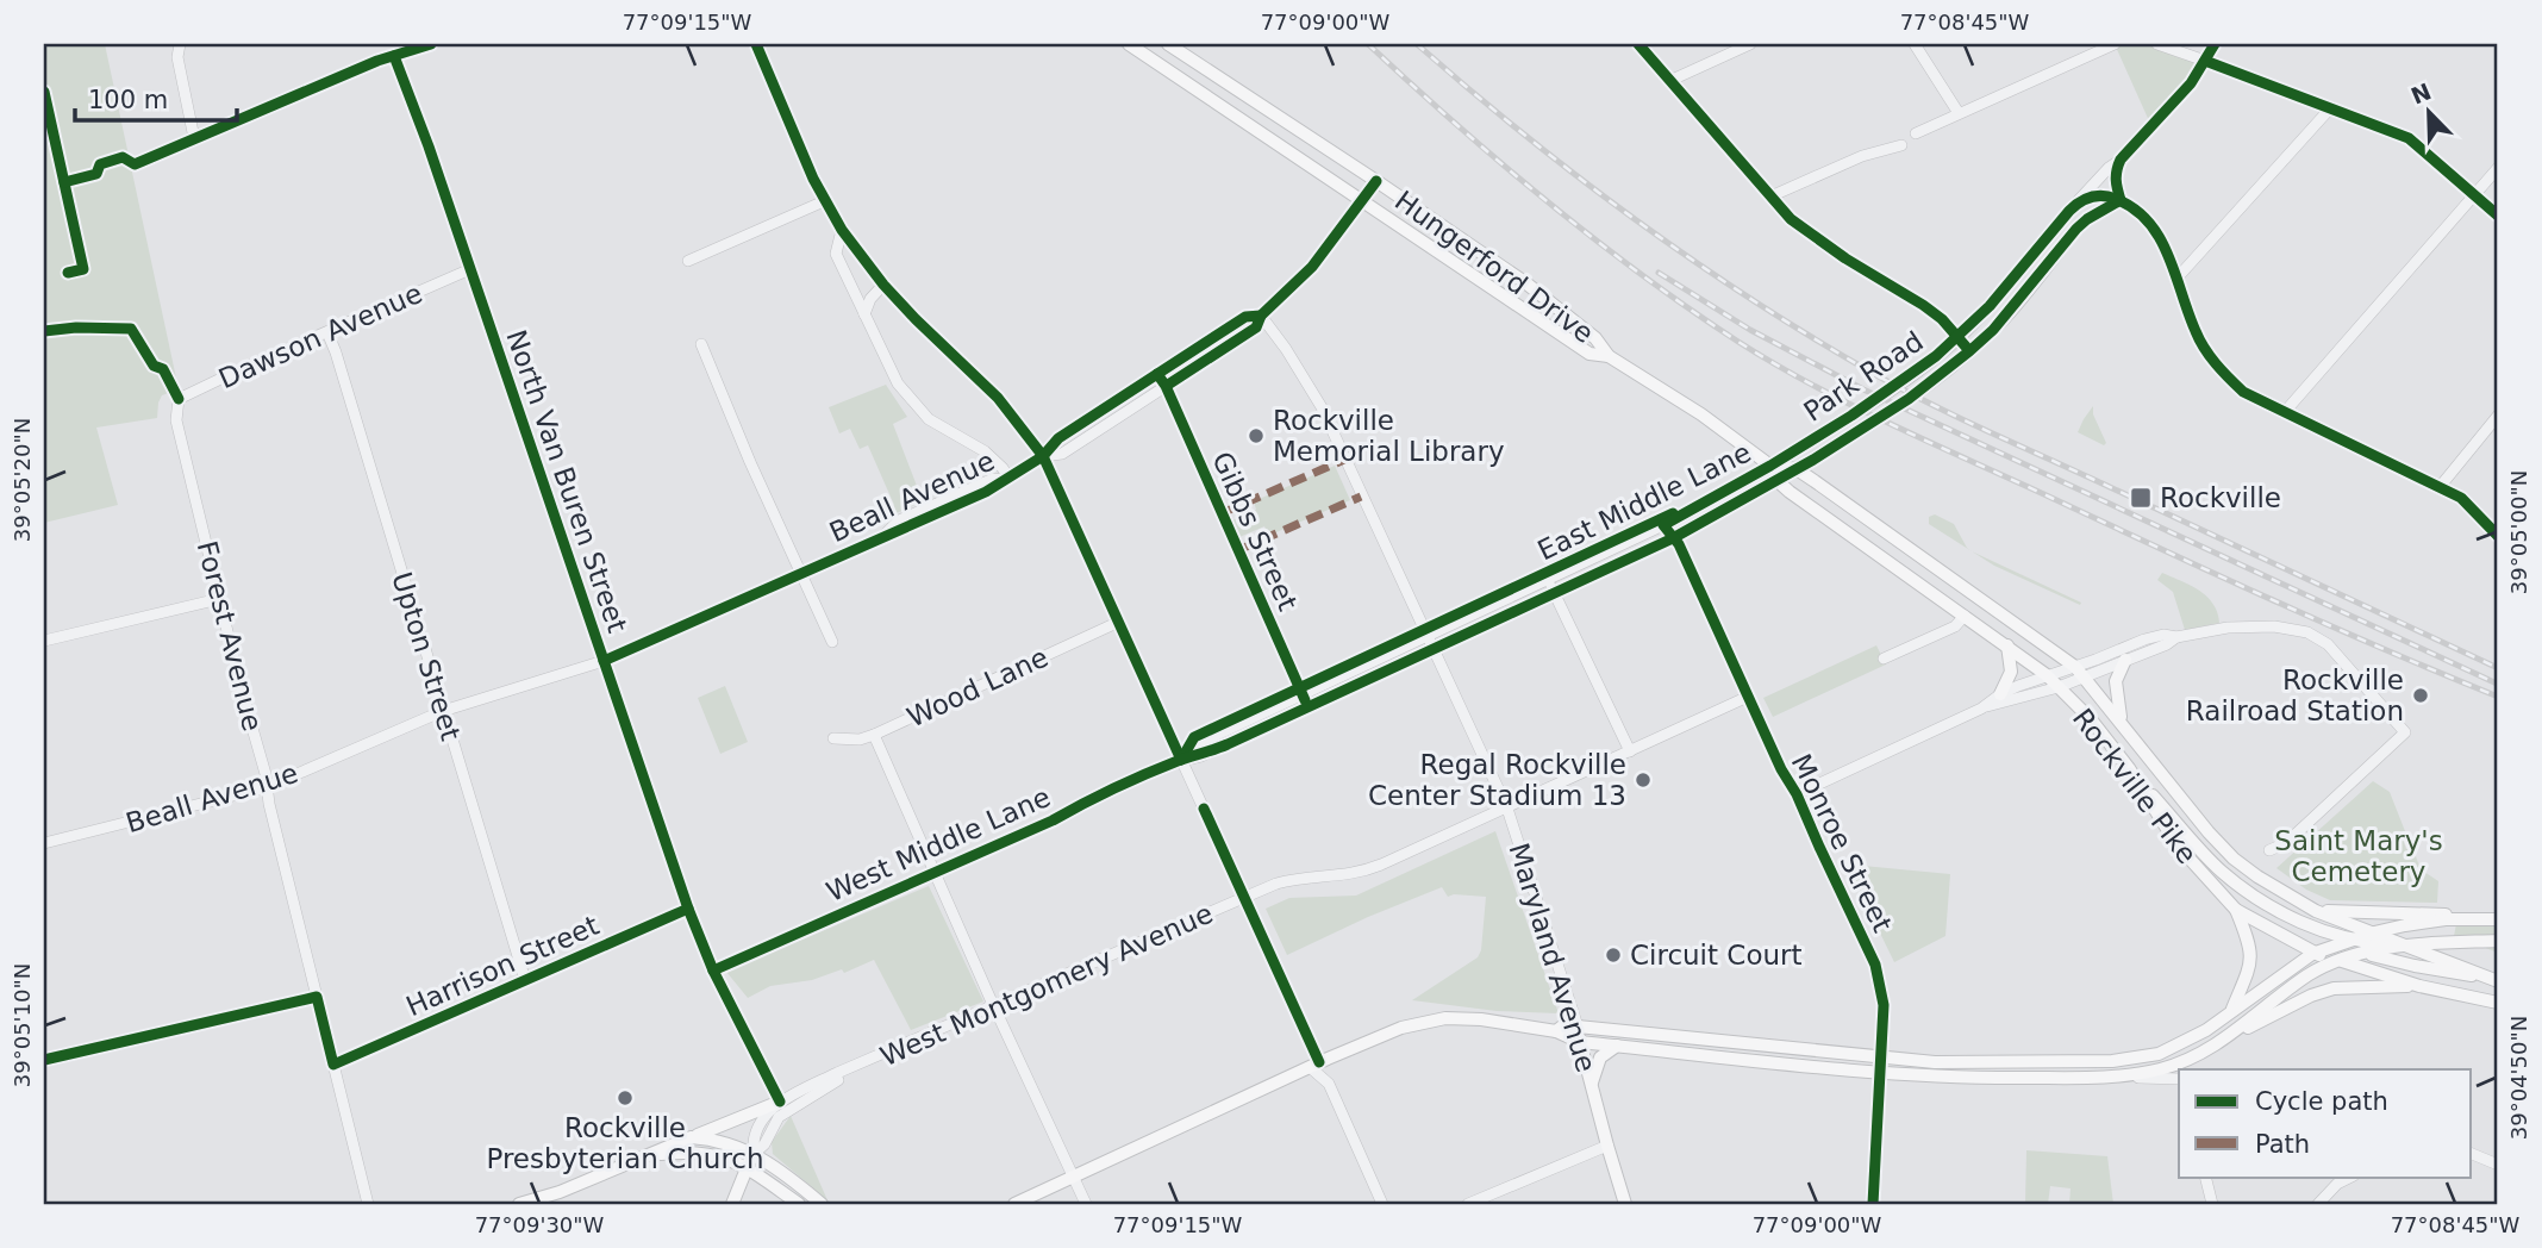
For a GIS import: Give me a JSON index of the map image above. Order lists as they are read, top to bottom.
{
  "streets": {
    "main road": [
      "Hungerford Drive",
      "Park Road",
      "East Middle Lane",
      "Rockville Pike",
      "Maryland Avenue"
    ],
    "street": [
      "Dawson Avenue",
      "North Van Buren Street",
      "Beall Avenue",
      "Gibbs Street",
      "Forest Avenue",
      "Upton Street",
      "Wood Lane",
      "Monroe Street",
      "West Middle Lane",
      "Harrison Street",
      "West Montgomery Avenue"
    ]
  },
  "crossings": [
    ["Hungerford Drive", "Park Road"],
    ["Hungerford Drive", "Beall Avenue"],
    ["Hungerford Drive", "East Middle Lane"],
    ["Hungerford Drive", "Rockville Pike"],
    ["Dawson Avenue", "North Van Buren Street"],
    ["Dawson Avenue", "Forest Avenue"],
    ["Dawson Avenue", "Upton Street"],
    ["Park Road", "East Middle Lane"],
    ["Park Road", "Rockville Pike"],
    ["North Van Buren Street", "Beall Avenue"],
    ["North Van Buren Street", "West Middle Lane"],
    ["North Van Buren Street", "Harrison Street"],
    ["North Van Buren Street", "West Montgomery Avenue"],
    ["Beall Avenue", "Gibbs Street"],
    ["Beall Avenue", "Forest Avenue"],
    ["Beall Avenue", "Upton Street"],
    ["Beall Avenue", "Maryland Avenue"],
    ["East Middle Lane", "Gibbs Street"],
    ["East Middle Lane", "Rockville Pike"],
    ["East Middle Lane", "Monroe Street"],
    ["East Middle Lane", "West Middle Lane"],
    ["East Middle Lane", "Maryland Avenue"],
    ["Forest Avenue", "Harrison Street"],
    ["Upton Street", "Harrison Street"],
    ["Monroe Street", "West Montgomery Avenue"],
    ["Maryland Avenue", "West Montgomery Avenue"]
  ],
  "parks": ["Saint Mary's Cemetery"],
  "places": {
    "other": [
      "Rockville Memorial Library",
      "Rockville Railroad Station",
      "Regal Rockville Center Stadium 13",
      "Circuit Court",
      "Rockville Presbyterian Church"
    ],
    "transit": ["Rockville"]
  },
  "legend": ["Cycle path", "Path"],
  "scale_bar": "100 m",
  "north": "top left",
  "coordinates": [
    "77°09'15\"W",
    "77°09'00\"W",
    "77°08'45\"W",
    "39°05'20\"N",
    "39°05'00\"N",
    "39°05'10\"N",
    "39°04'50\"N",
    "77°09'30\"W"
  ]
}
